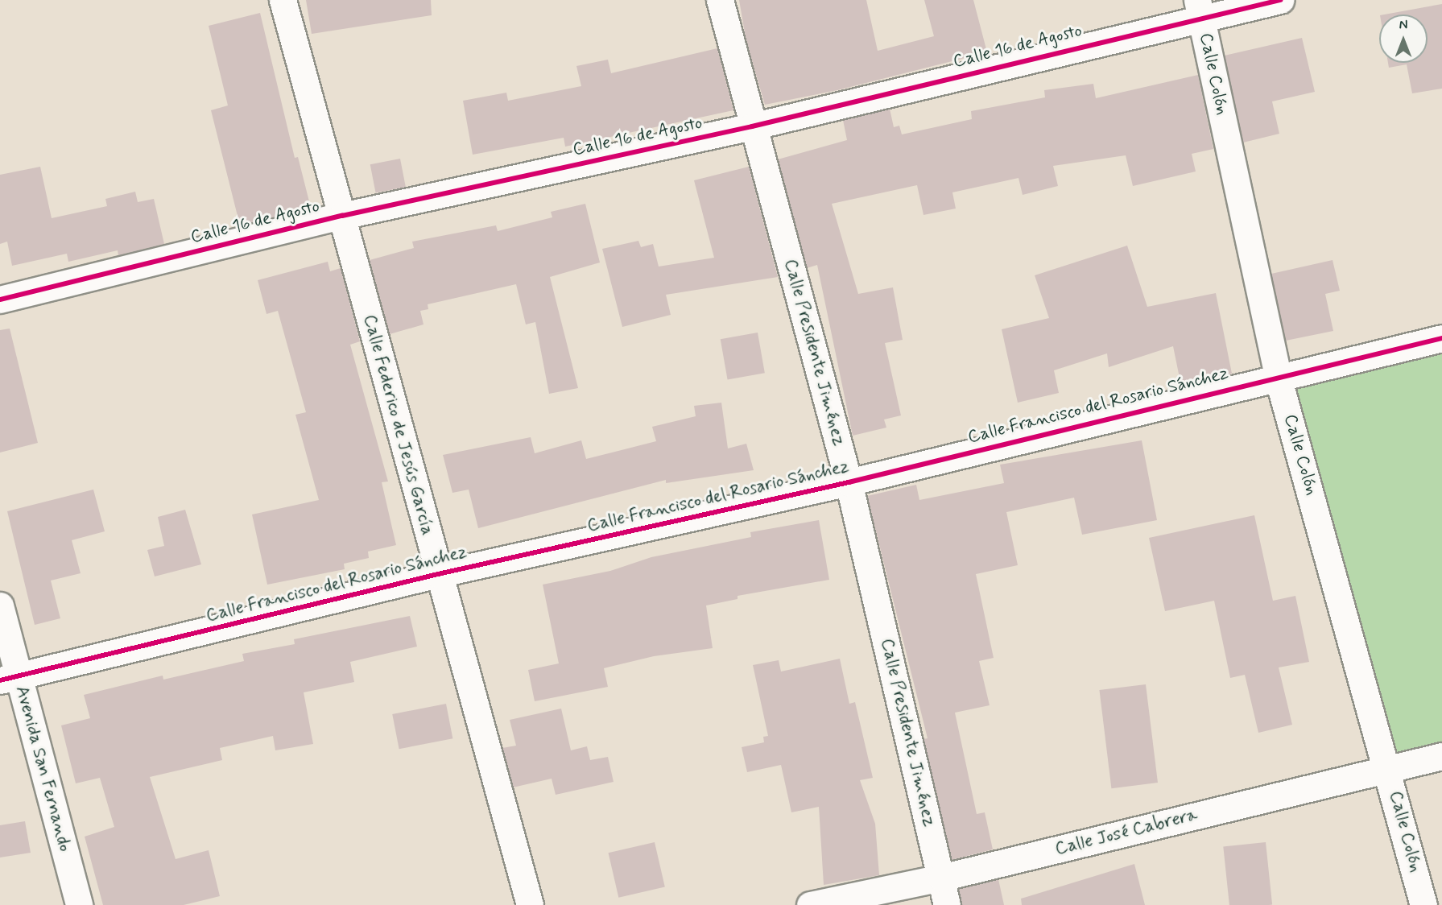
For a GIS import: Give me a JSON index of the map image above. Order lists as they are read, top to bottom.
{
  "streets": {
    "street": [
      "Calle 16 de Agosto",
      "Calle Colón",
      "Calle Presidente Jiménez",
      "Calle Francisco del Rosario Sánchez",
      "Calle Federico de Jesús García",
      "Avenida San Fernando",
      "Calle José Cabrera"
    ]
  },
  "crossings": [
    ["Calle 16 de Agosto", "Calle Colón"],
    ["Calle 16 de Agosto", "Calle Presidente Jiménez"],
    ["Calle 16 de Agosto", "Calle Federico de Jesús García"],
    ["Calle Colón", "Calle Francisco del Rosario Sánchez"],
    ["Calle Colón", "Calle José Cabrera"],
    ["Calle Presidente Jiménez", "Calle Francisco del Rosario Sánchez"],
    ["Calle Presidente Jiménez", "Calle José Cabrera"],
    ["Calle Francisco del Rosario Sánchez", "Calle Federico de Jesús García"],
    ["Calle Francisco del Rosario Sánchez", "Avenida San Fernando"]
  ],
  "north": "top"
}
